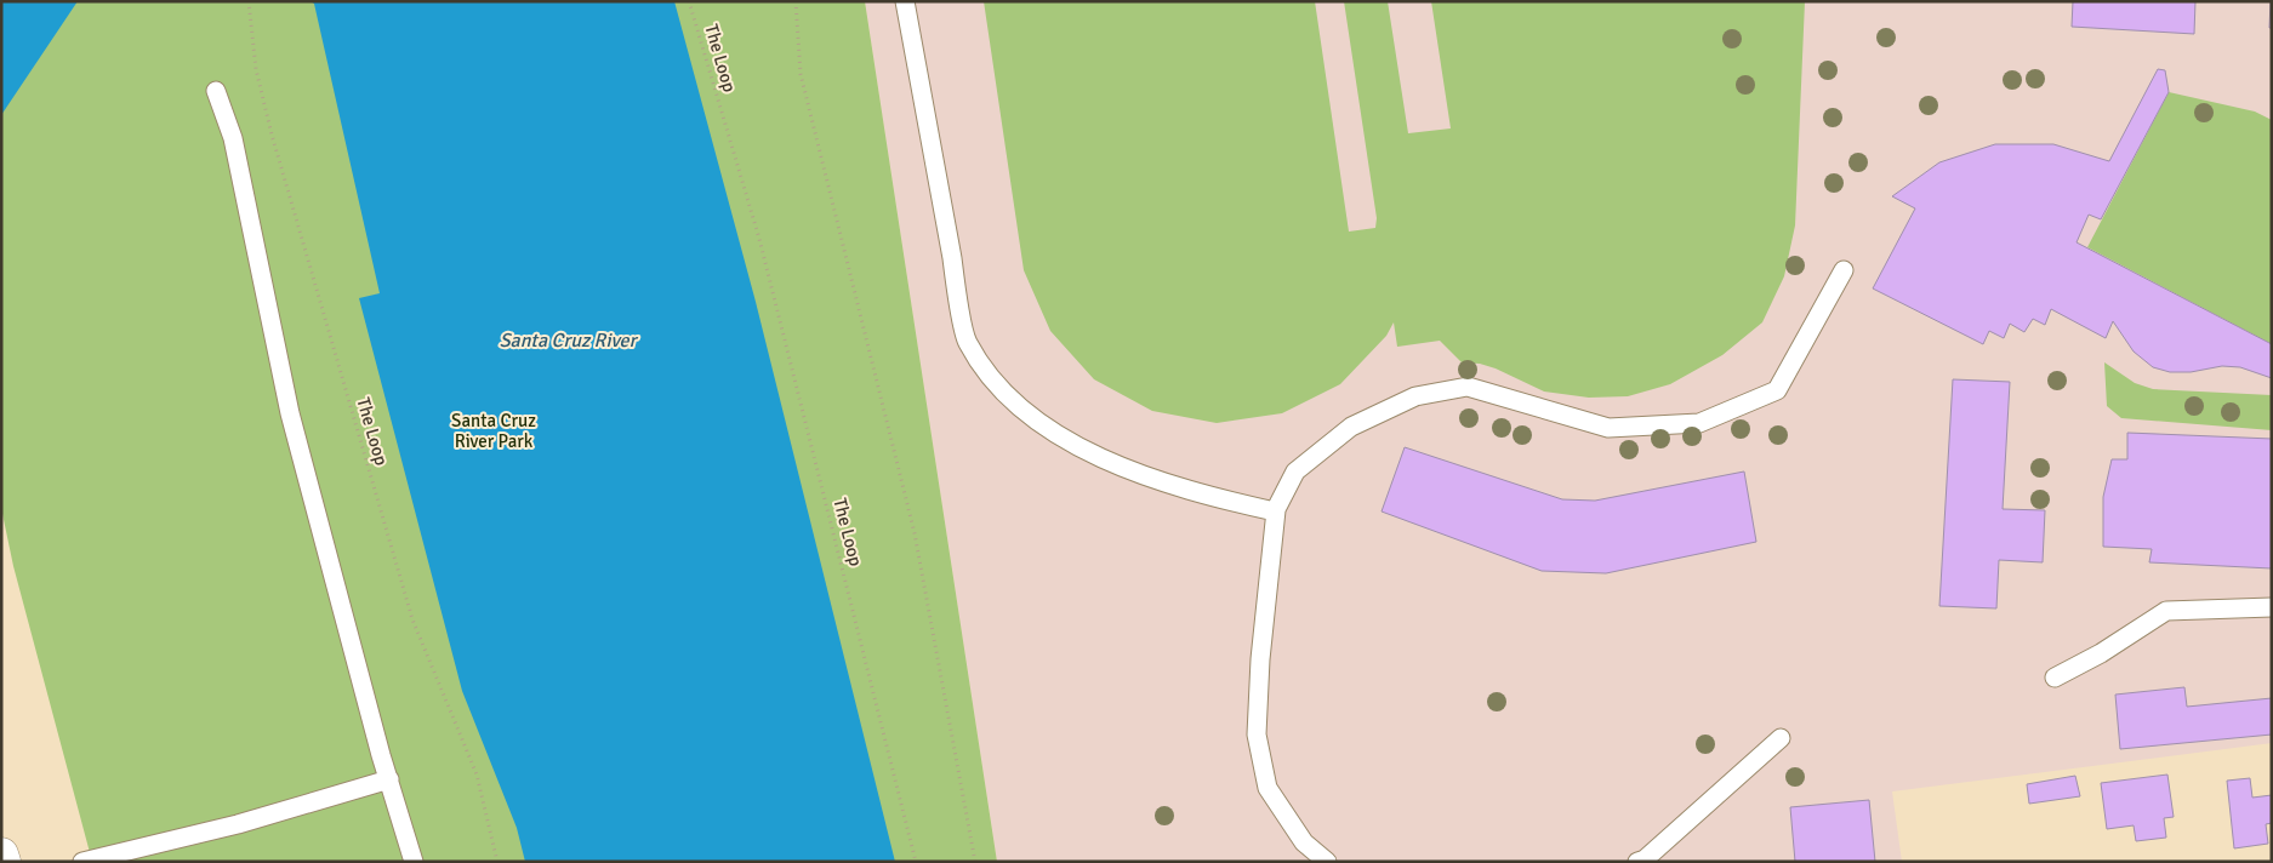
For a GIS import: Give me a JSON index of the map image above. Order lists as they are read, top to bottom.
{
  "streets": {
    "path": ["The Loop"]
  },
  "water": ["Santa Cruz River"],
  "parks": ["Santa Cruz River Park"]
}
